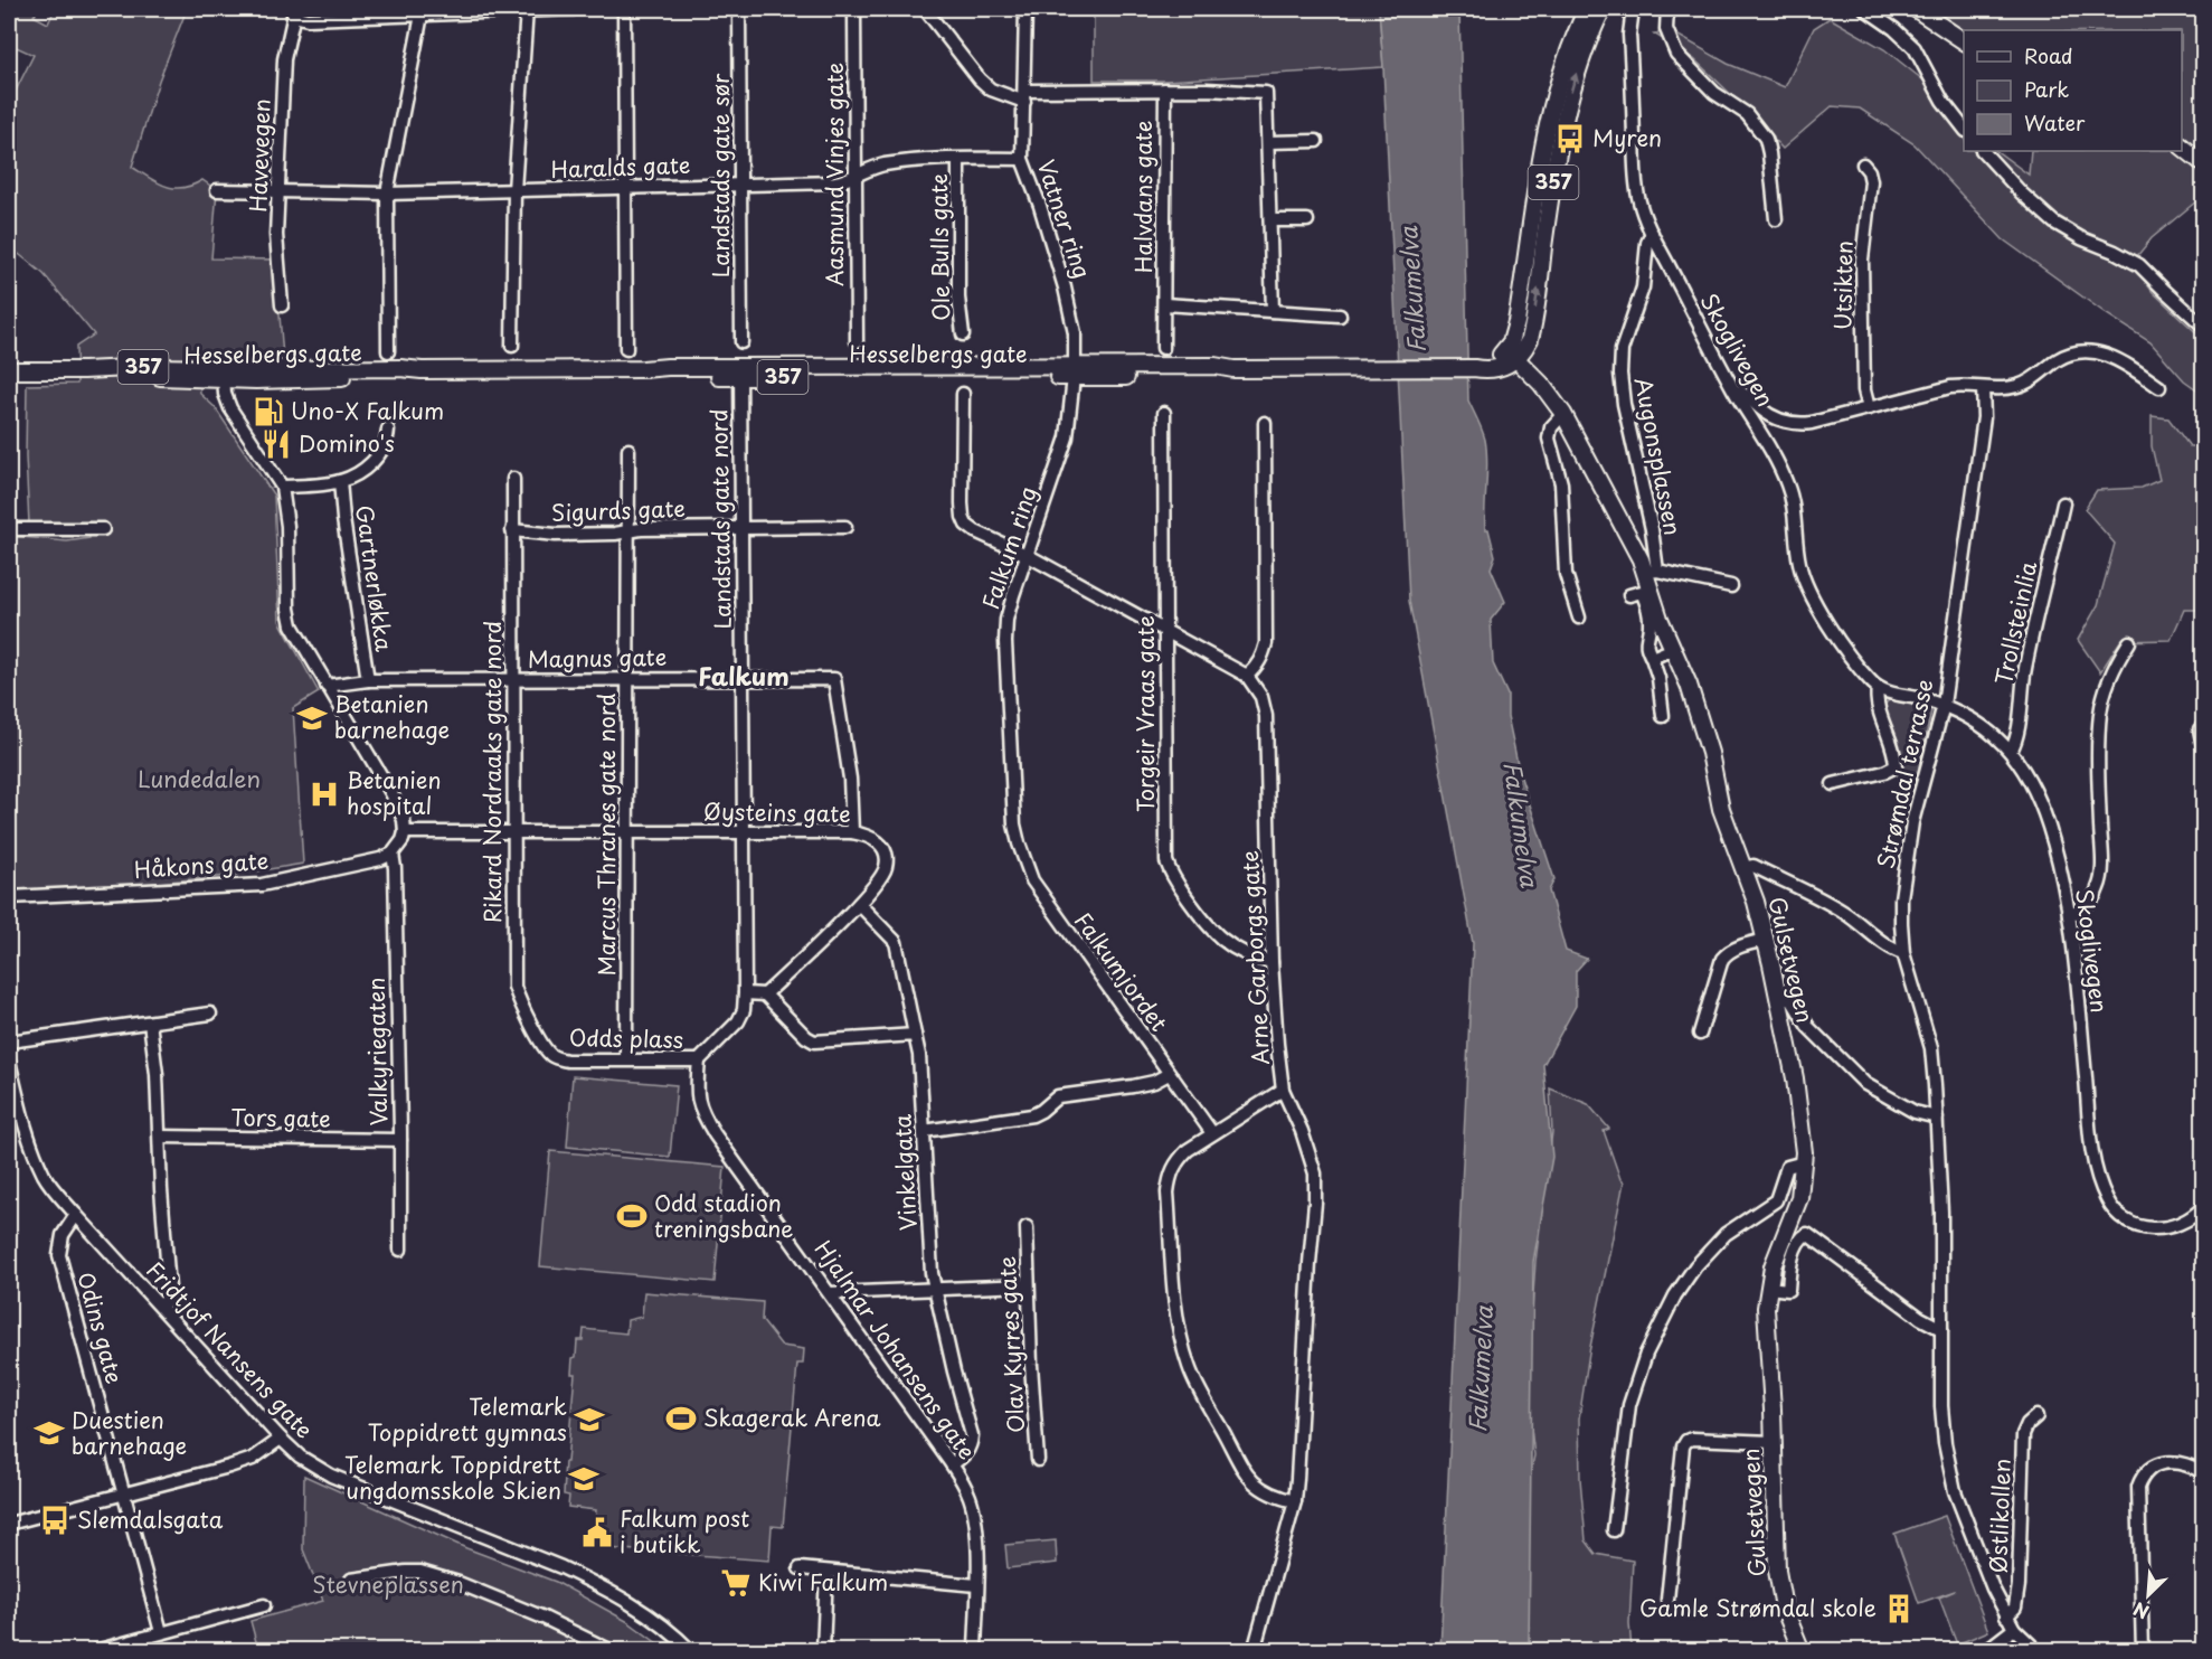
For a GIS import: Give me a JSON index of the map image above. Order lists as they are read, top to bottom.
{
  "streets": {
    "main road": ["357", "Hesselbergs gate", "Gulsetvegen"],
    "street": [
      "Havevegen",
      "Haralds gate",
      "Aasmund Vinjes gate",
      "Landstads gate sør",
      "Halvdans gate",
      "Vatner ring",
      "Ole Bulls gate",
      "Utsikten",
      "Skoglivegen",
      "Augonsplassen",
      "Sigurds gate",
      "Landstads gate nord",
      "Falkum ring",
      "Gartnerløkka",
      "Trollsteinlia",
      "Magnus gate",
      "Torgeir Vraas gate",
      "Rikard Nordraaks gate nord",
      "Strømdal terrasse",
      "Øysteins gate",
      "Marcus Thranes gate nord",
      "Håkons gate",
      "Arne Garborgs gate",
      "Falkumjordet",
      "Odds plass",
      "Valkyriegaten",
      "Tors gate",
      "Vinkelgata",
      "Odins gate",
      "Olav Kyrres gate",
      "Fridtjof Nansens gate",
      "Hjalmar Johansens gate",
      "Østlikollen"
    ]
  },
  "crossings": [
    ["Havevegen", "Haralds gate"],
    ["Haralds gate", "Aasmund Vinjes gate"],
    ["Haralds gate", "Landstads gate sør"],
    ["Haralds gate", "Vatner ring"],
    ["Haralds gate", "Ole Bulls gate"],
    ["357", "Hesselbergs gate"],
    ["357", "Gulsetvegen"],
    ["Halvdans gate", "Vatner ring"],
    ["Vatner ring", "Hesselbergs gate"],
    ["Vatner ring", "Falkum ring"],
    ["Skoglivegen", "Augonsplassen"],
    ["Skoglivegen", "Trollsteinlia"],
    ["Skoglivegen", "Strømdal terrasse"],
    ["Hesselbergs gate", "Landstads gate nord"],
    ["Hesselbergs gate", "Falkum ring"],
    ["Hesselbergs gate", "Gulsetvegen"],
    ["Augonsplassen", "Gulsetvegen"],
    ["Sigurds gate", "Landstads gate nord"],
    ["Sigurds gate", "Rikard Nordraaks gate nord"],
    ["Sigurds gate", "Marcus Thranes gate nord"],
    ["Landstads gate nord", "Magnus gate"],
    ["Landstads gate nord", "Øysteins gate"],
    ["Falkum ring", "Falkumjordet"],
    ["Gartnerløkka", "Magnus gate"],
    ["Magnus gate", "Rikard Nordraaks gate nord"],
    ["Magnus gate", "Øysteins gate"],
    ["Magnus gate", "Marcus Thranes gate nord"],
    ["Torgeir Vraas gate", "Arne Garborgs gate"],
    ["Rikard Nordraaks gate nord", "Øysteins gate"],
    ["Rikard Nordraaks gate nord", "Odds plass"],
    ["Strømdal terrasse", "Østlikollen"],
    ["Øysteins gate", "Marcus Thranes gate nord"],
    ["Øysteins gate", "Vinkelgata"],
    ["Marcus Thranes gate nord", "Odds plass"],
    ["Håkons gate", "Valkyriegaten"],
    ["Odds plass", "Hjalmar Johansens gate"],
    ["Valkyriegaten", "Tors gate"],
    ["Vinkelgata", "Hjalmar Johansens gate"],
    ["Odins gate", "Fridtjof Nansens gate"]
  ],
  "districts": ["Falkum"],
  "water": ["Falkumelva"],
  "parks": ["Lundedalen", "Stevneplassen"],
  "places": {
    "bus stop": ["Myren", "Slemdalsgata"],
    "fuel station": ["Uno-X Falkum"],
    "restaurant": ["Domino's"],
    "school or university": [
      "Betanien barnehage",
      "Telemark Toppidrett gymnas",
      "Duestien barnehage",
      "Telemark Toppidrett ungdomsskole Skien"
    ],
    "hospital": ["Betanien hospital"],
    "sports": ["Odd stadion treningsbane", "Skagerak Arena"],
    "public building": ["Falkum post i butikk"],
    "supermarket": ["Kiwi Falkum"],
    "building": ["Gamle Strømdal skole"]
  },
  "legend": ["Road", "Park", "Water"],
  "north": "bottom left"
}
